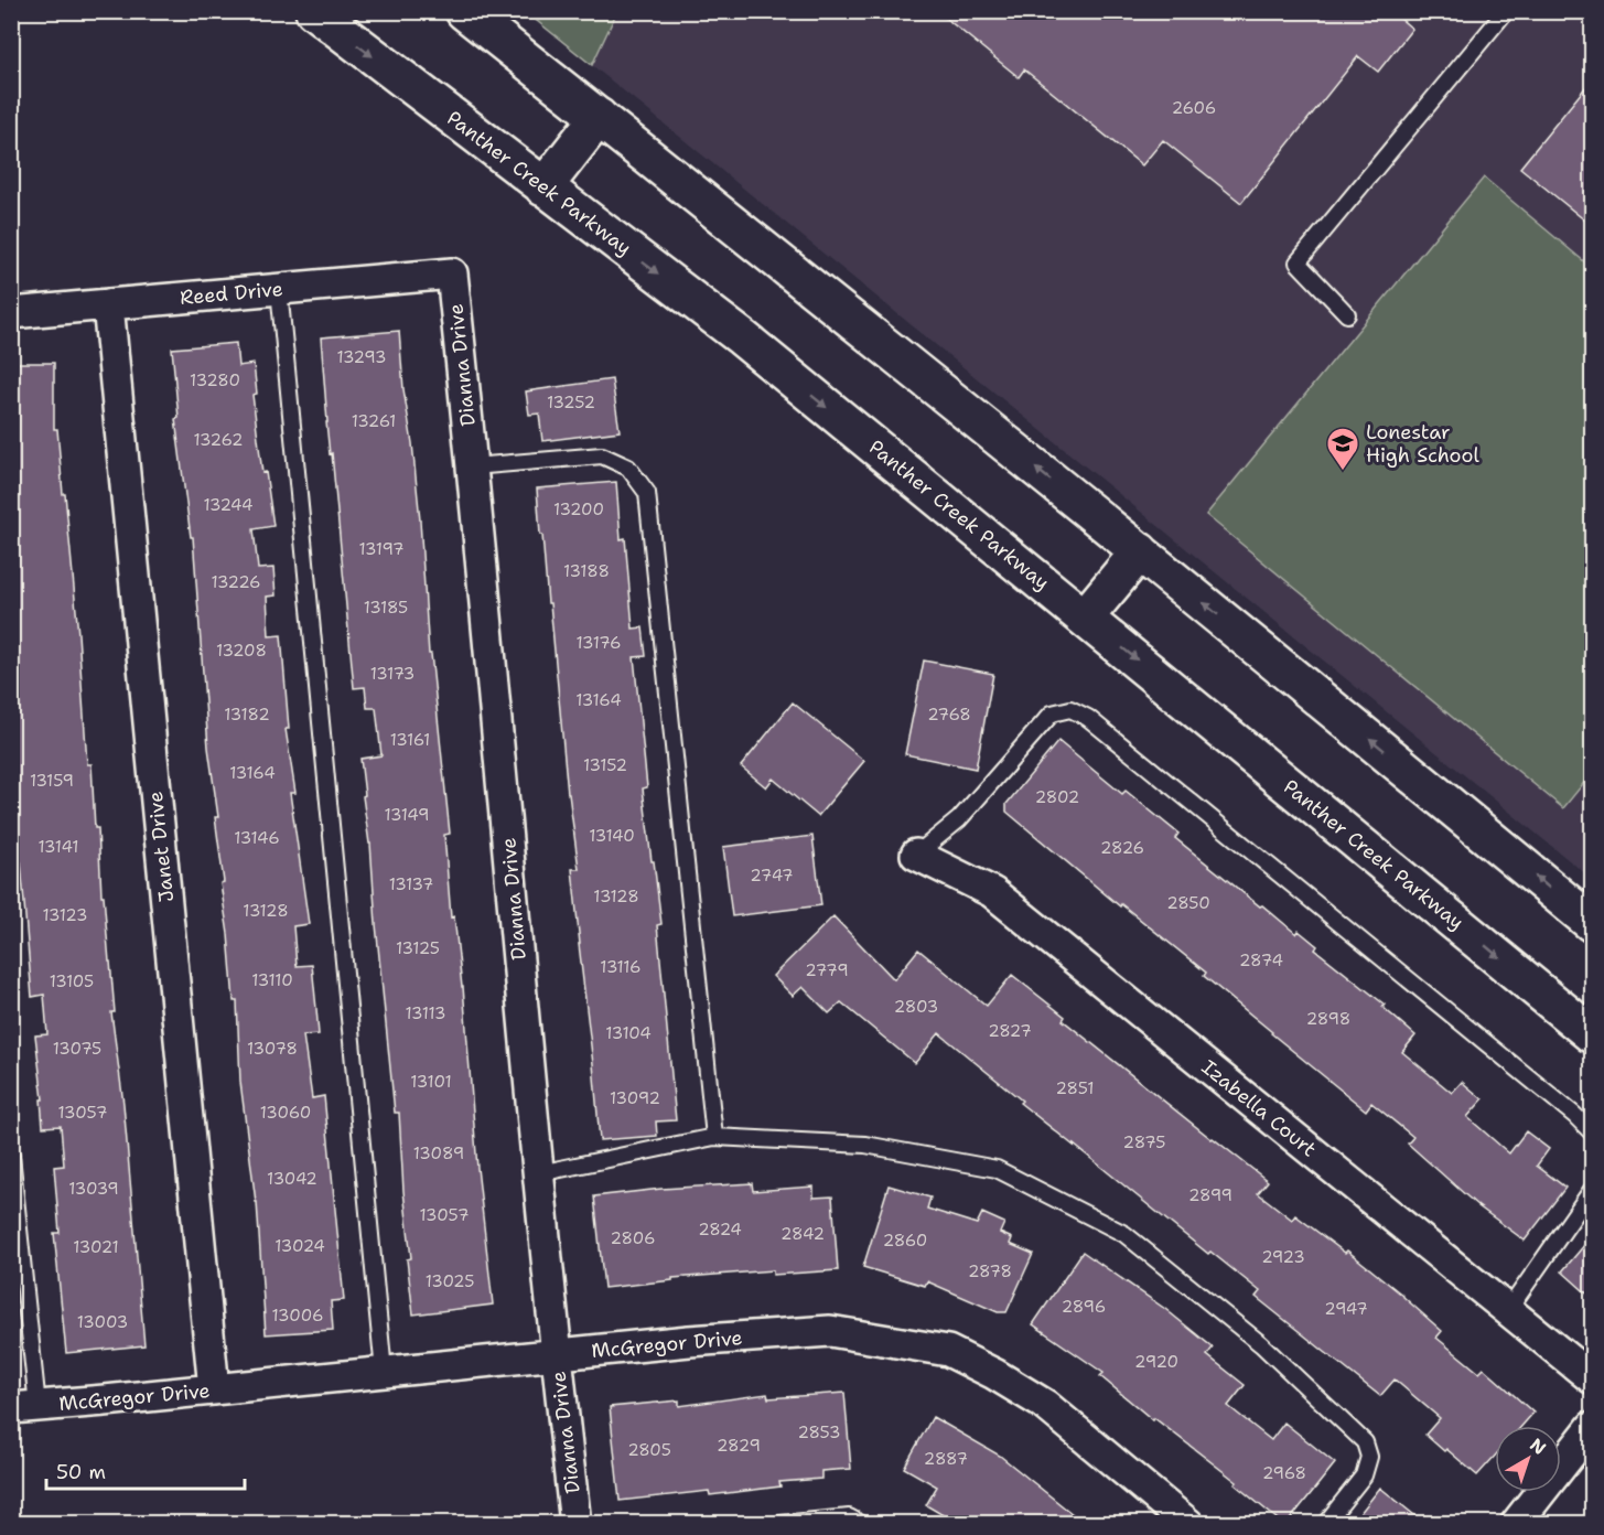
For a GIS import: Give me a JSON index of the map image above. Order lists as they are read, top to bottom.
{
  "streets": {
    "main road": ["Panther Creek Parkway"],
    "street": [
      "Reed Drive",
      "Dianna Drive",
      "Janet Drive",
      "Izabella Court",
      "McGregor Drive"
    ]
  },
  "crossings": [
    ["Reed Drive", "Dianna Drive"],
    ["Reed Drive", "Janet Drive"],
    ["Dianna Drive", "McGregor Drive"],
    ["Janet Drive", "McGregor Drive"]
  ],
  "places": {
    "school or university": ["Lonestar High School"]
  },
  "house_numbers": [
    "2606",
    "13293",
    "13280",
    "13252",
    "13261",
    "13262",
    "13244",
    "13200",
    "13197",
    "13188",
    "13226",
    "13185",
    "13176",
    "13208",
    "13173",
    "13164",
    "13182",
    "2768",
    "13161",
    "13152",
    "13164",
    "13159",
    "2802",
    "13149",
    "13140",
    "13146",
    "13141",
    "2826",
    "2747",
    "13137",
    "13128",
    "2850",
    "13128",
    "13123",
    "13125",
    "2874",
    "13116",
    "2779",
    "13110",
    "13105",
    "2803",
    "13113",
    "2898",
    "2827",
    "13104",
    "13075",
    "13078",
    "13101",
    "2851",
    "13092",
    "13057",
    "13060",
    "2875",
    "13089",
    "13042",
    "13039",
    "2899",
    "13057",
    "2824",
    "2842",
    "2806",
    "2860",
    "13024",
    "13021",
    "2923",
    "2878",
    "13025",
    "2896",
    "2947",
    "13006",
    "13003",
    "2920",
    "2853",
    "2829",
    "2805",
    "2887",
    "2968"
  ],
  "scale_bar": "50 m",
  "north": "top right"
}
